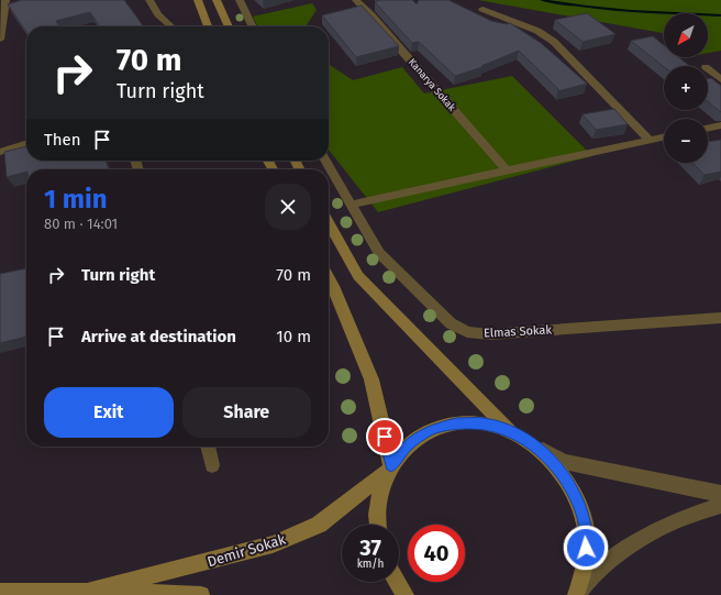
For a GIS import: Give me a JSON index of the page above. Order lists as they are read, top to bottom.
{
  "streets": {
    "street": ["Kanarya Sokak", "Elmas Sokak", "Demir Sokak"]
  },
  "north": "bottom left",
  "page": {
    "map_buttons": ["+", "−"],
    "turn": ["70 m", "Turn right"],
    "then": "Then",
    "heading": ["1 min", "80 m · 14:01"],
    "list": [
      {
        "name": "Turn right",
        "value": "70 m"
      },
      {
        "name": "Arrive at destination",
        "value": "10 m"
      }
    ],
    "buttons": ["Exit", "Share"],
    "speed": "37 km/h",
    "limit": "40"
  }
}
